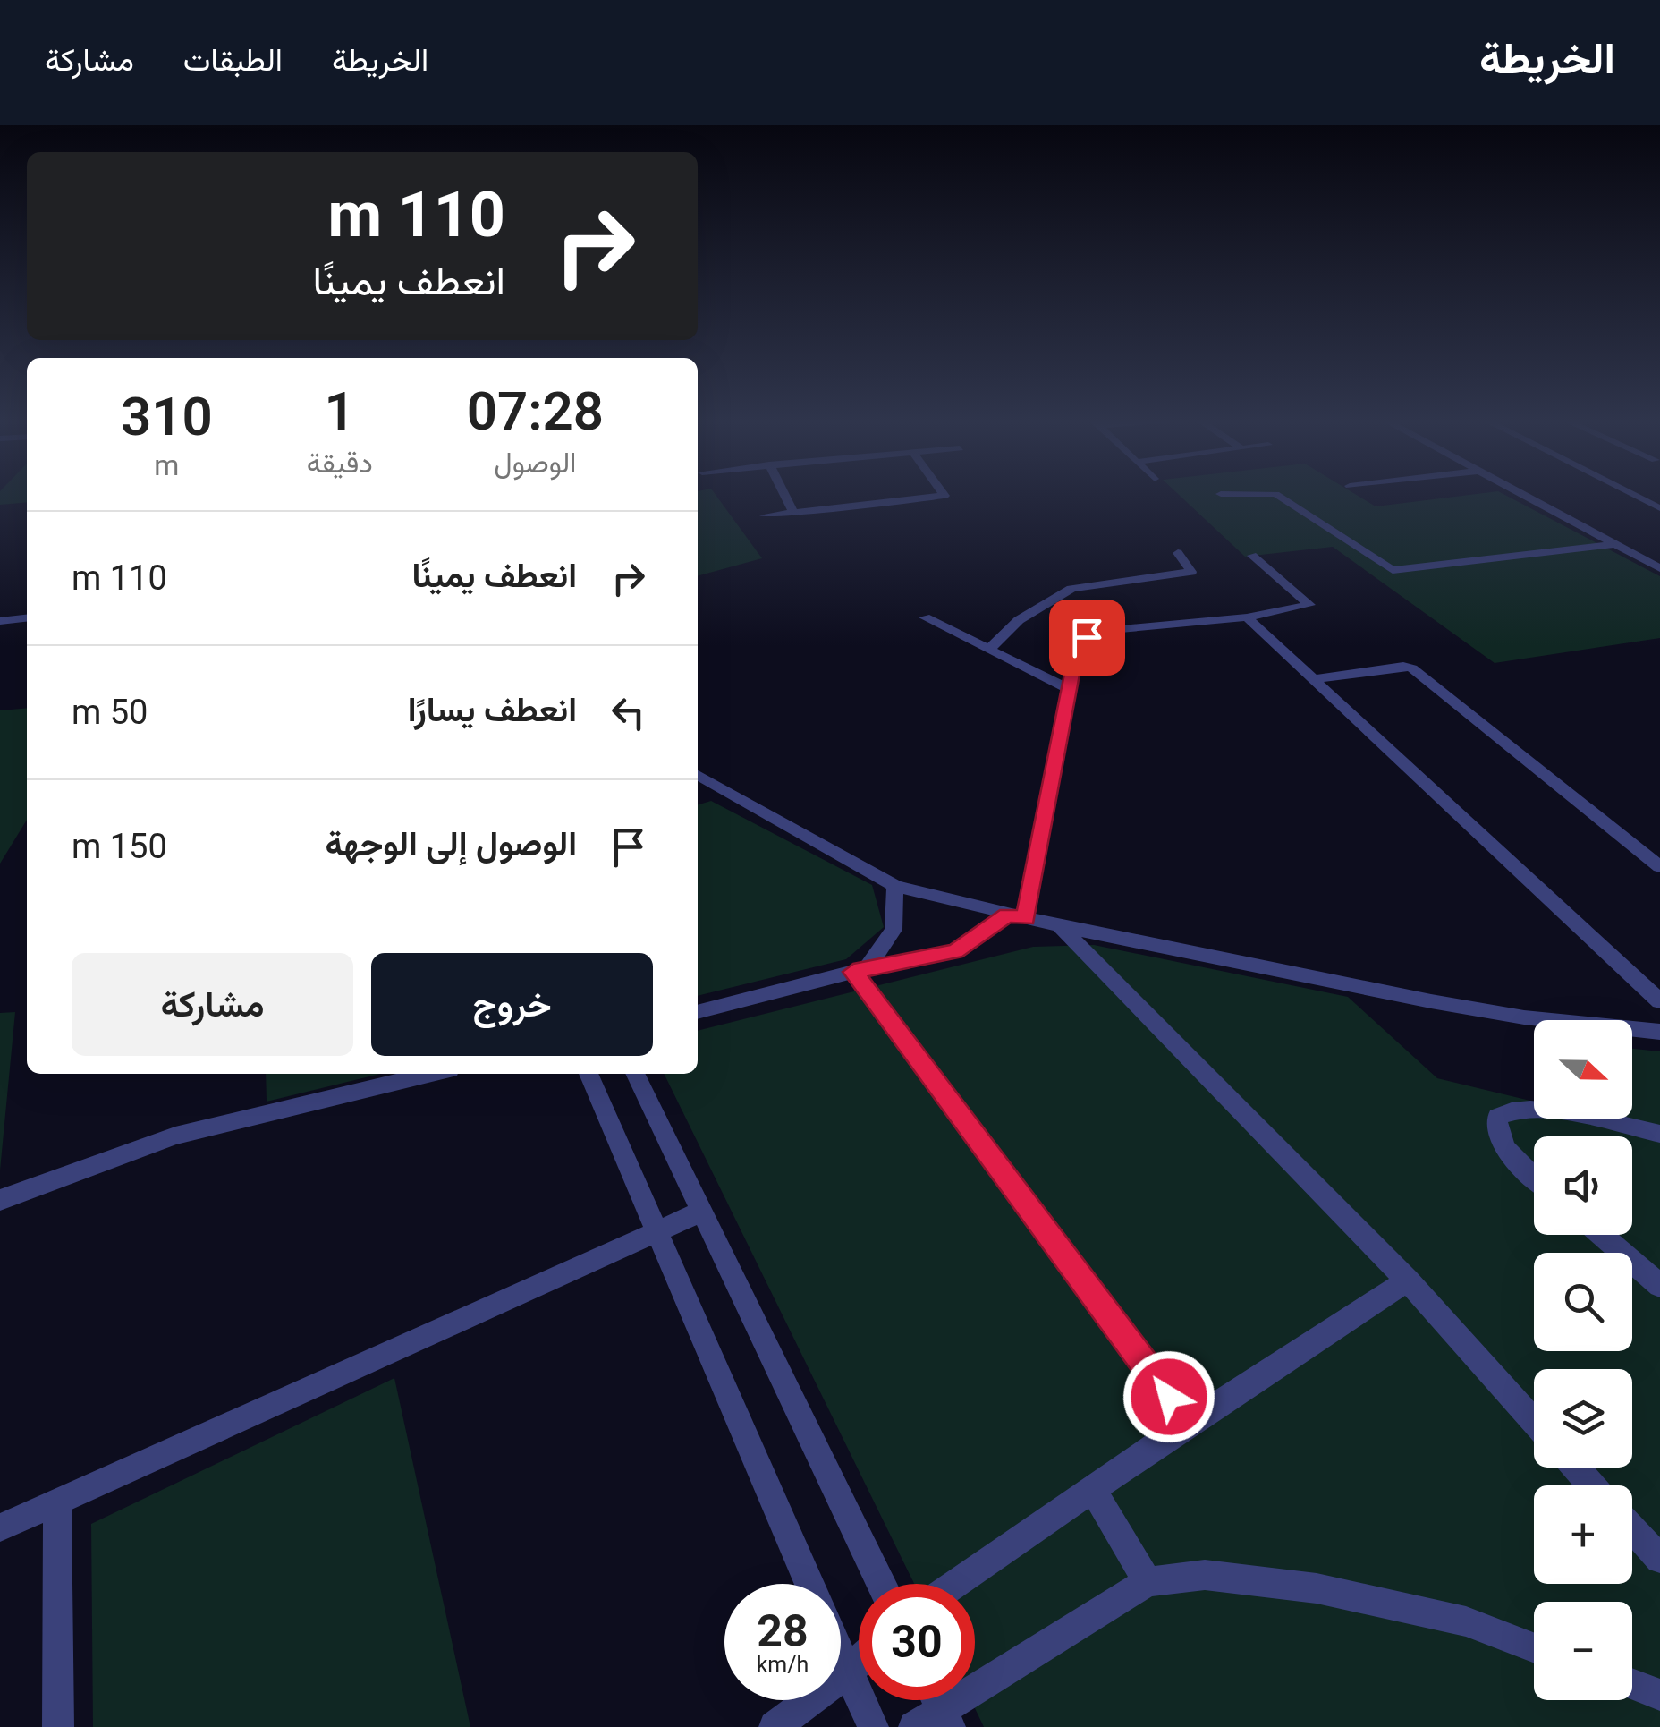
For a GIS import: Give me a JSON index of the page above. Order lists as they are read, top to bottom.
{
  "north": "right",
  "page": {
    "header": "الخريطة",
    "nav": ["الخريطة", "الطبقات", "مشاركة"],
    "turn": ["110 m", "انعطف يمينًا"],
    "eta": [
      "07:28",
      "الوصول",
      "1",
      "دقيقة",
      "310",
      "m"
    ],
    "list": [
      {
        "name": "انعطف يمينًا",
        "value": "110 m"
      },
      {
        "name": "انعطف يسارًا",
        "value": "50 m"
      },
      {
        "name": "الوصول إلى الوجهة",
        "value": "150 m"
      }
    ],
    "buttons": ["خروج", "مشاركة"],
    "map_buttons": ["+", "−"],
    "speed": "28 km/h",
    "limit": "30"
  }
}
